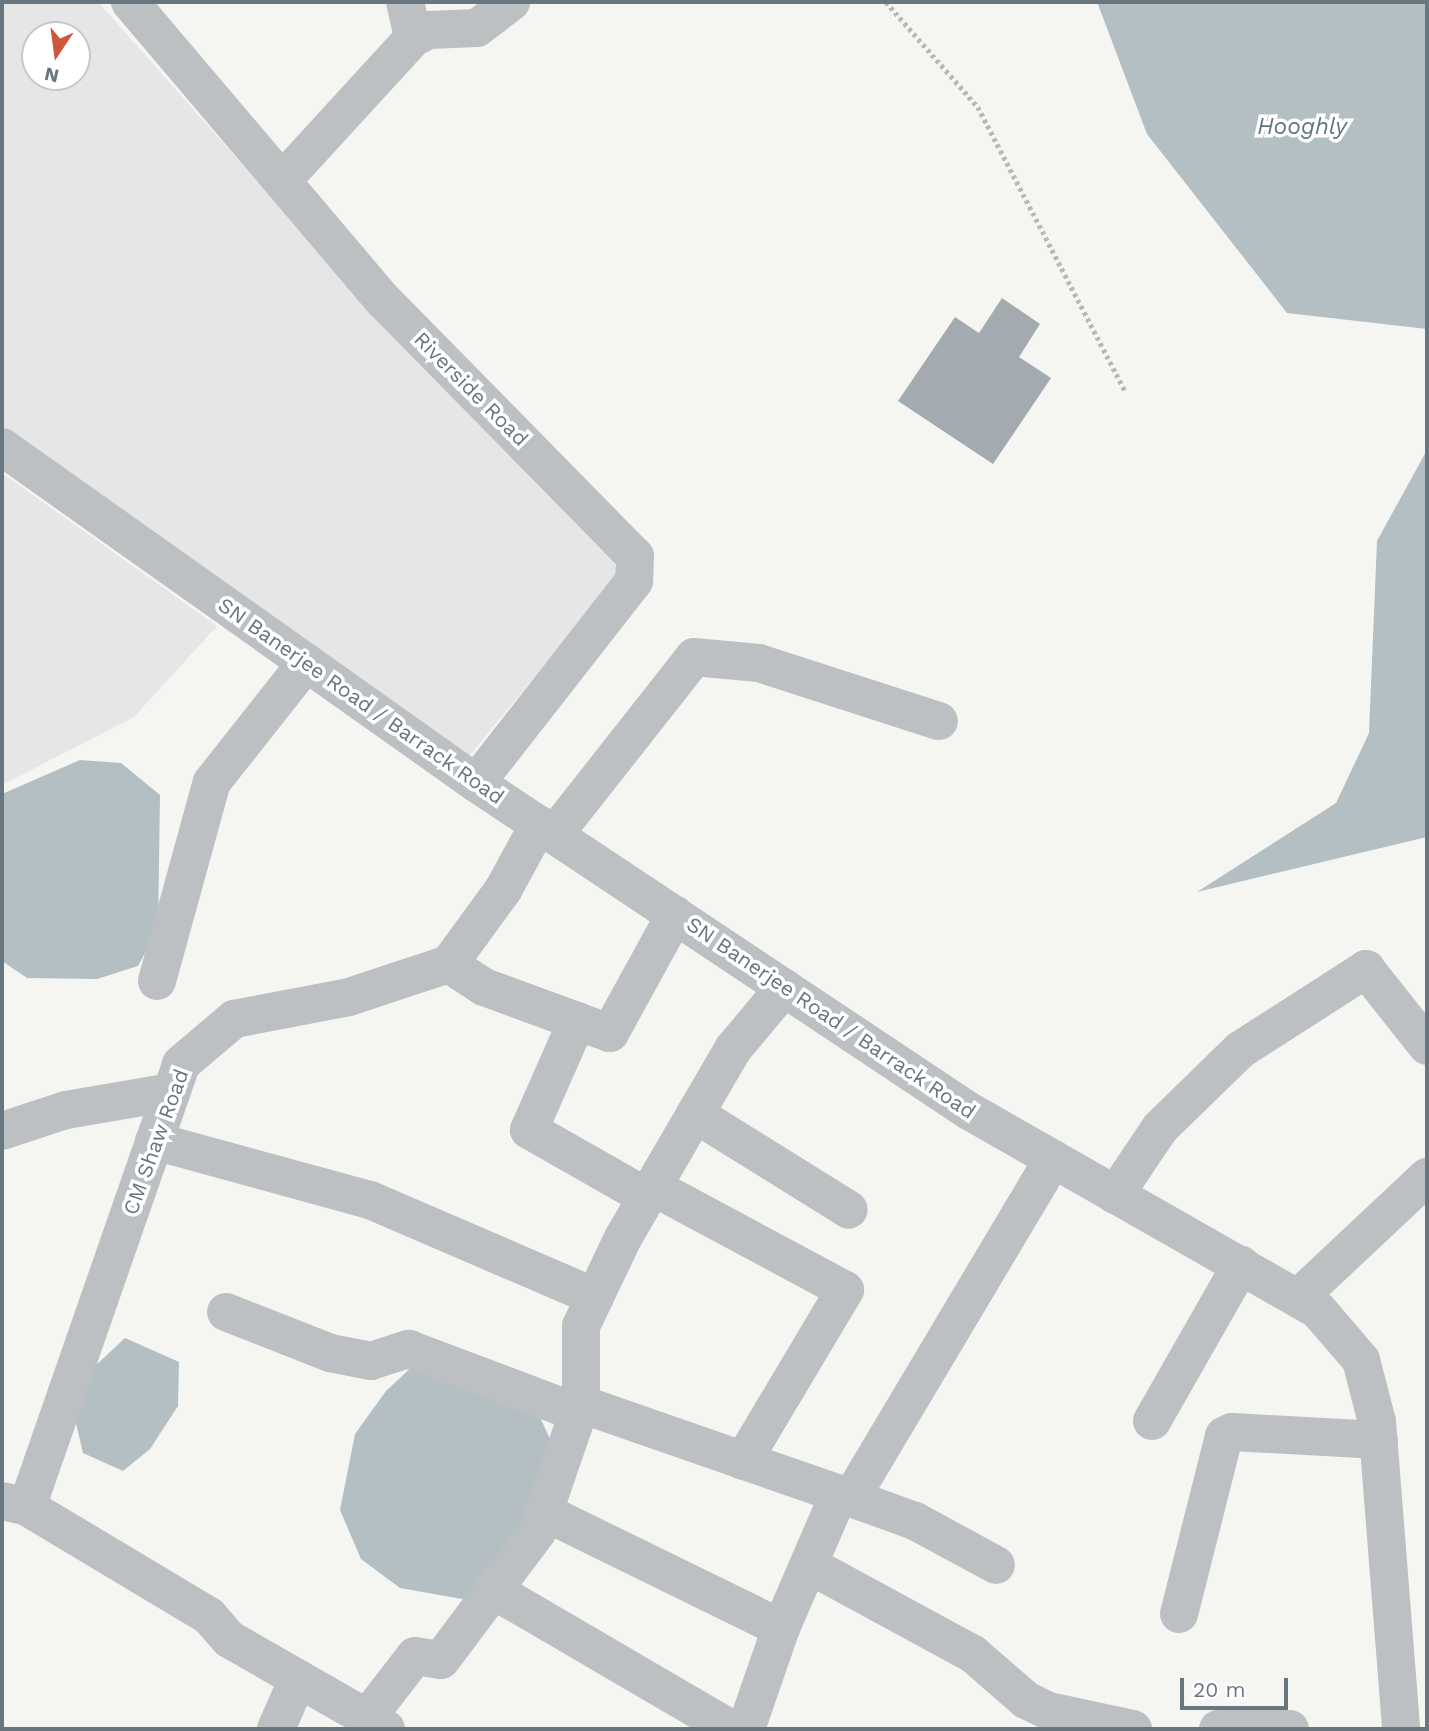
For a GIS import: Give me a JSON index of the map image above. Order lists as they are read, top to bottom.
{
  "streets": {
    "street": ["Riverside Road", "SN Banerjee Road / Barrack Road", "CM Shaw Road"]
  },
  "crossings": [
    ["Riverside Road", "SN Banerjee Road / Barrack Road"]
  ],
  "water": ["Hooghly"],
  "scale_bar": "20 m",
  "north": "bottom"
}
